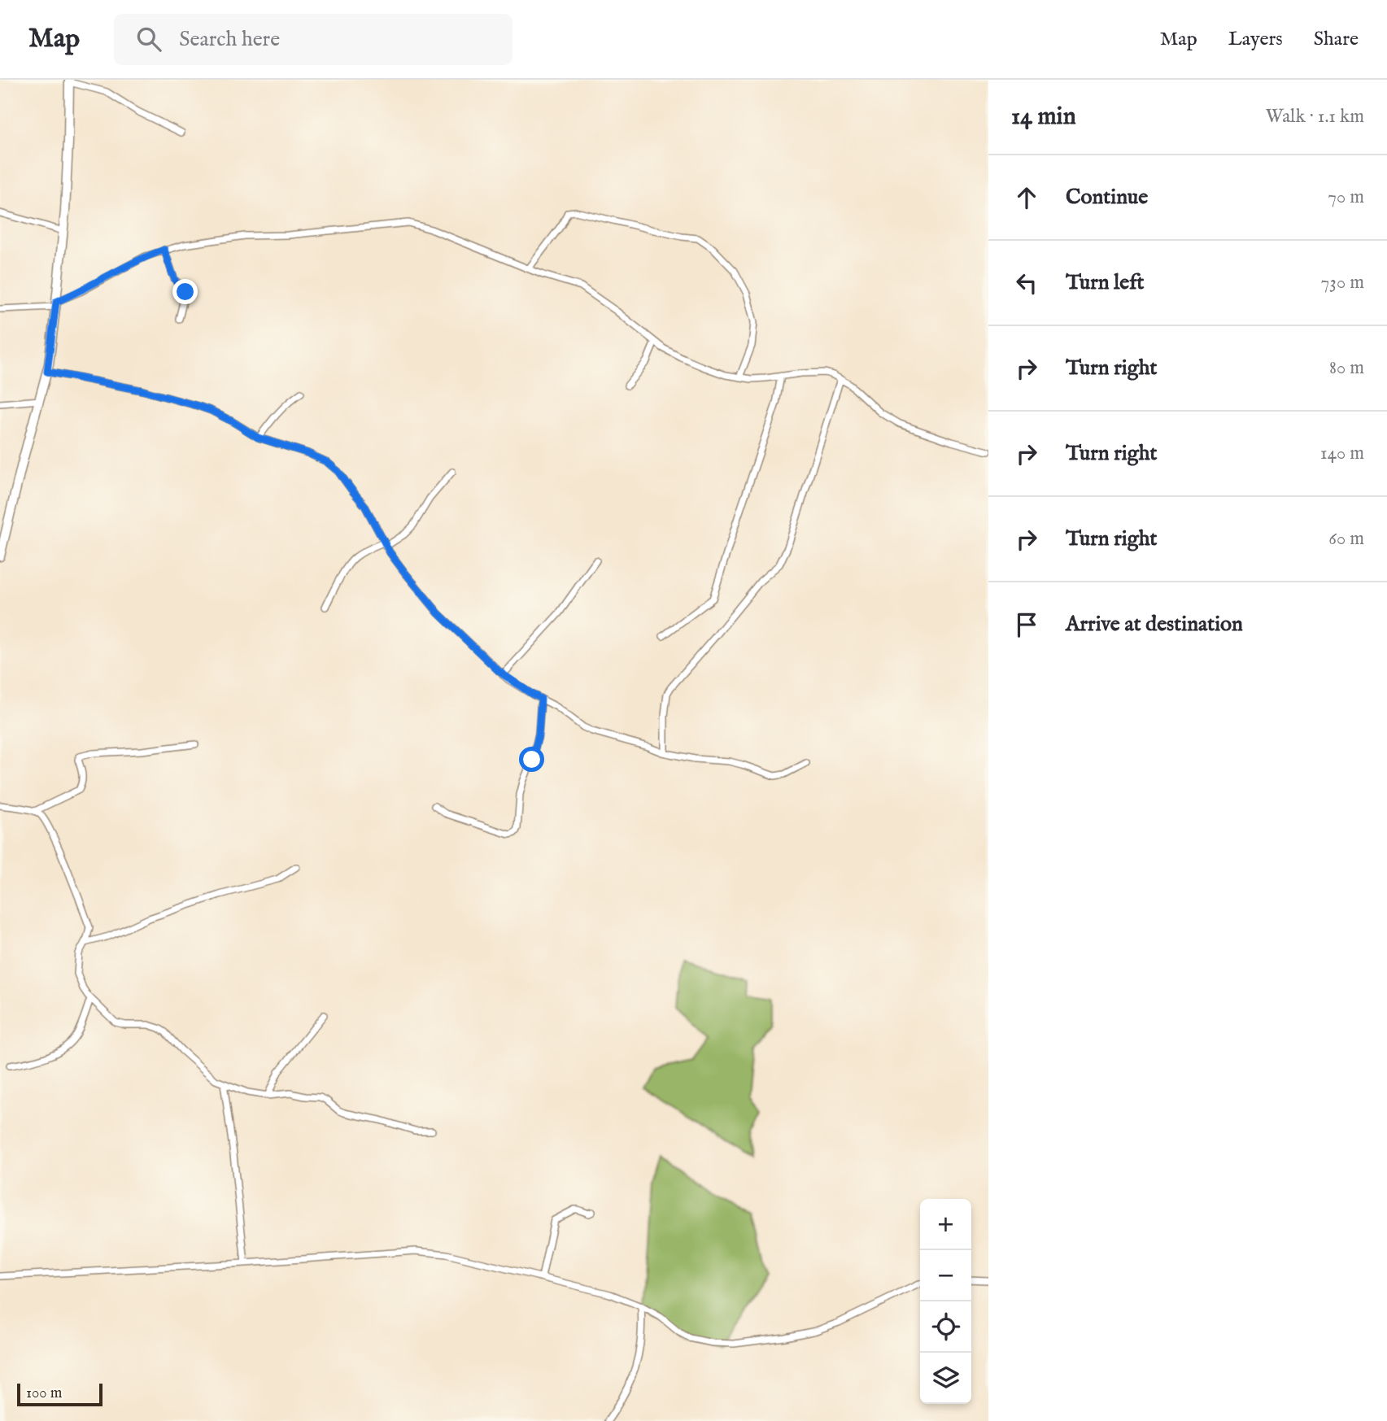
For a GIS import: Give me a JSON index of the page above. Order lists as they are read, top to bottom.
{
  "scale_bar": "100 m",
  "page": {
    "header": "Map",
    "search": "Search here",
    "nav": ["Map", "Layers", "Share"],
    "heading": ["14 min", "Walk · 1.1 km"],
    "list": [
      ["Continue", "70 m"],
      ["Turn left", "730 m"],
      ["Turn right", "80 m"],
      ["Turn right", "140 m"],
      ["Turn right", "60 m"],
      "Arrive at destination"
    ],
    "map_buttons": ["+", "−"],
    "scale": "100 m"
  }
}
